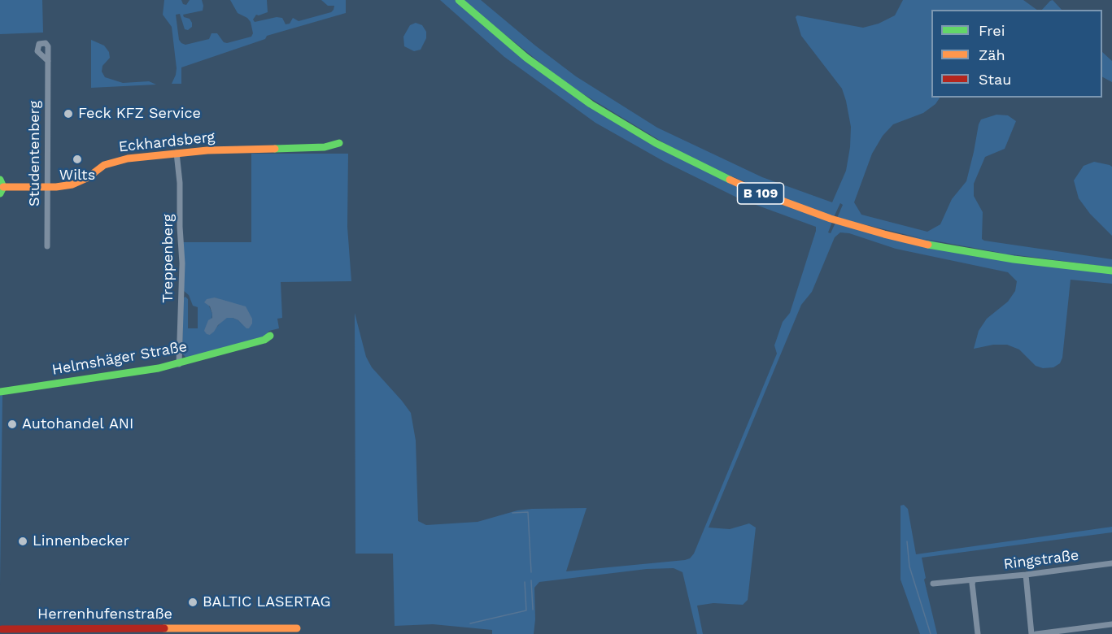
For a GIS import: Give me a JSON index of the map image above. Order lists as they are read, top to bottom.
{
  "streets": {
    "main road": [
      "Eckhardsberg",
      "B 109",
      "Helmshäger Straße",
      "Herrenhufenstraße"
    ],
    "street": ["Studentenberg", "Treppenberg", "Ringstraße"]
  },
  "crossings": [
    ["Eckhardsberg", "Studentenberg"],
    ["Eckhardsberg", "Treppenberg"],
    ["Treppenberg", "Helmshäger Straße"]
  ],
  "places": [
    "Feck KFZ Service",
    "Wilts",
    "Autohandel ANI",
    "Linnenbecker",
    "BALTIC LASERTAG"
  ],
  "legend": ["Frei", "Zäh", "Stau"]
}
